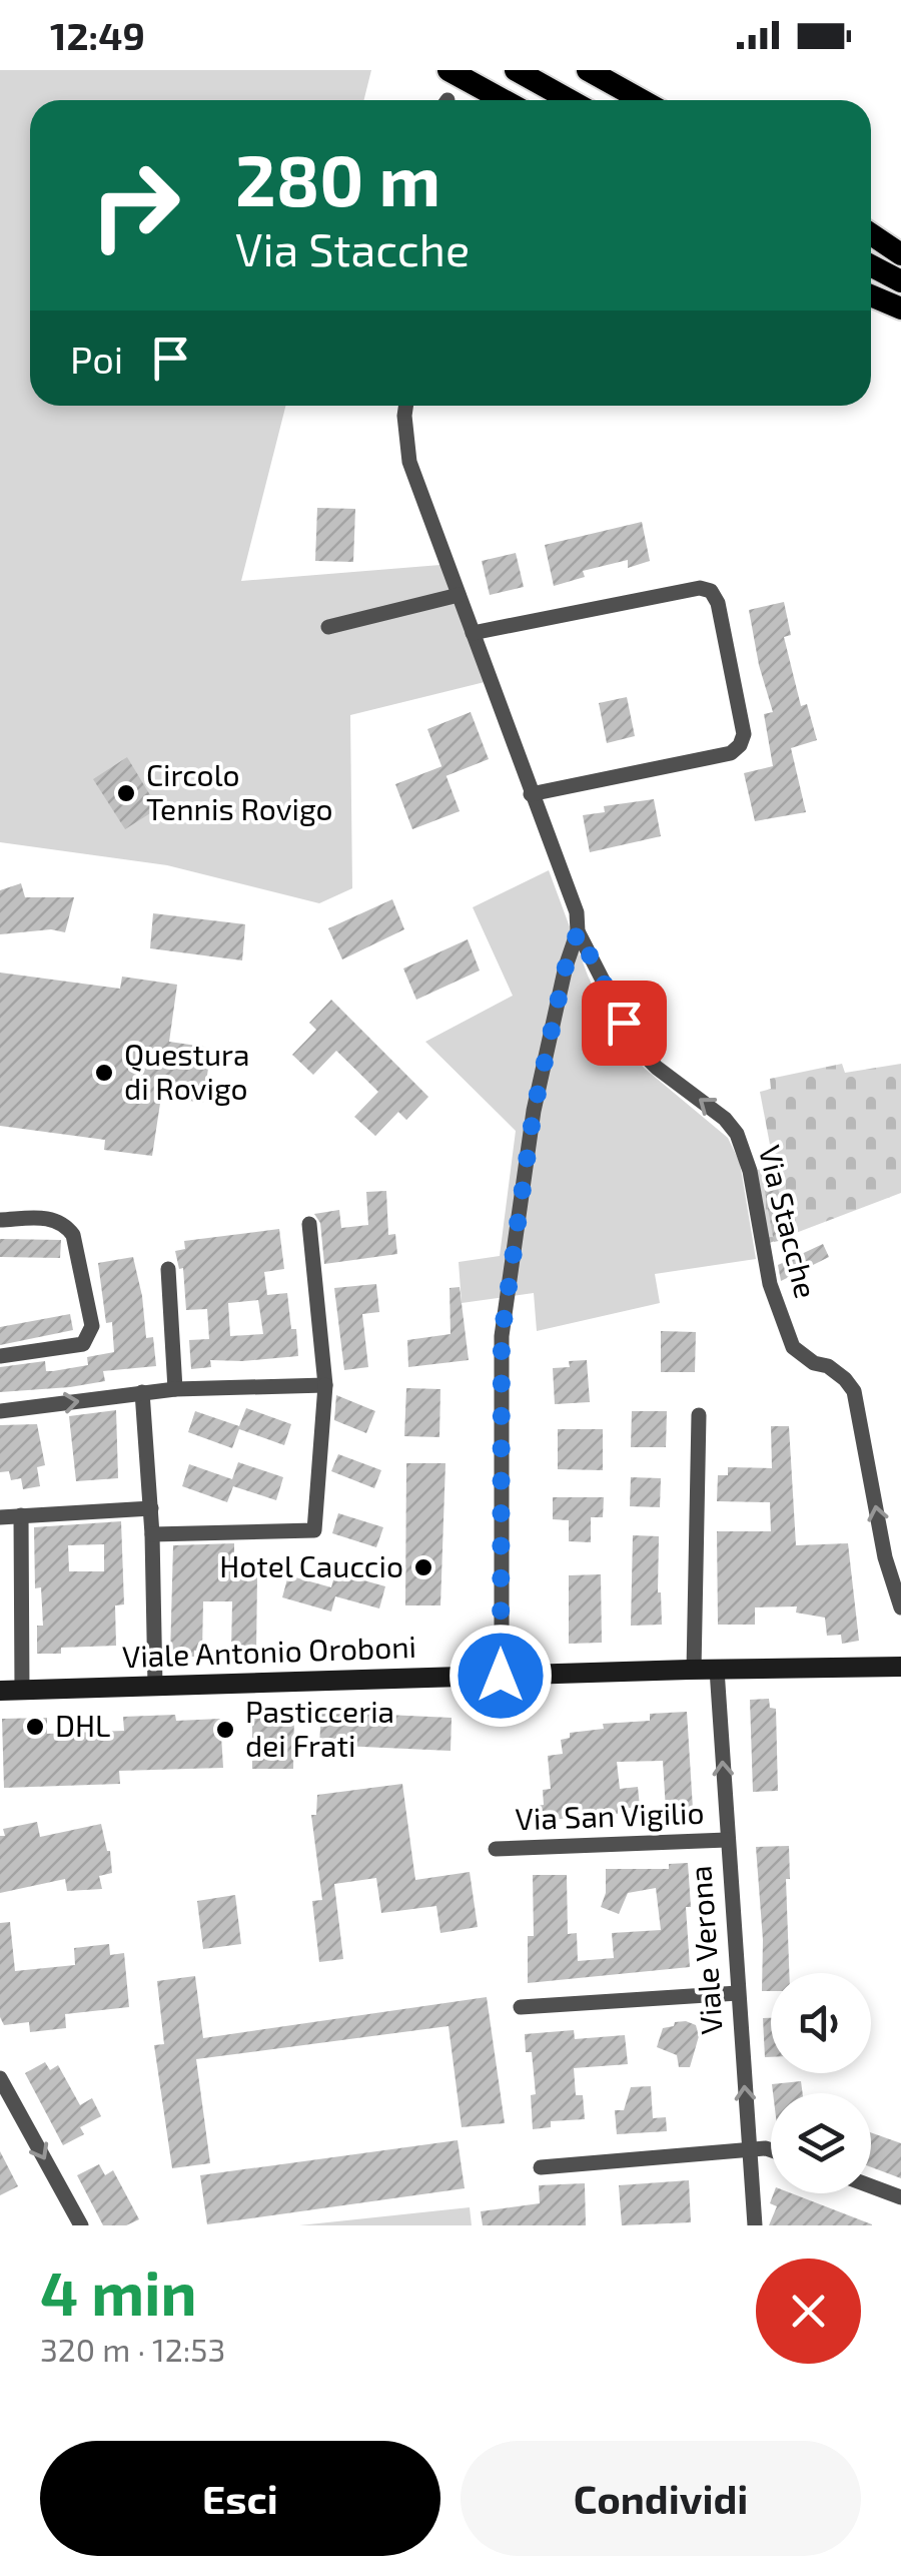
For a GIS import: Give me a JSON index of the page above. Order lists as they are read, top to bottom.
{
  "streets": {
    "street": [
      "Via Stacche",
      "Viale Antonio Oroboni",
      "Via San Vigilio",
      "Viale Verona"
    ]
  },
  "crossings": [
    ["Viale Antonio Oroboni", "Viale Verona"],
    ["Via San Vigilio", "Viale Verona"]
  ],
  "one_way": ["Via Stacche", "Viale Verona"],
  "places": [
    "Circolo Tennis Rovigo",
    "Questura di Rovigo",
    "Hotel Cauccio",
    "DHL",
    "Pasticceria dei Frati"
  ],
  "page": {
    "status": "12:49",
    "turn": ["280 m", "Via Stacche"],
    "then": "Poi",
    "heading": ["4 min", "320 m · 12:53"],
    "buttons": ["Esci", "Condividi"]
  }
}
